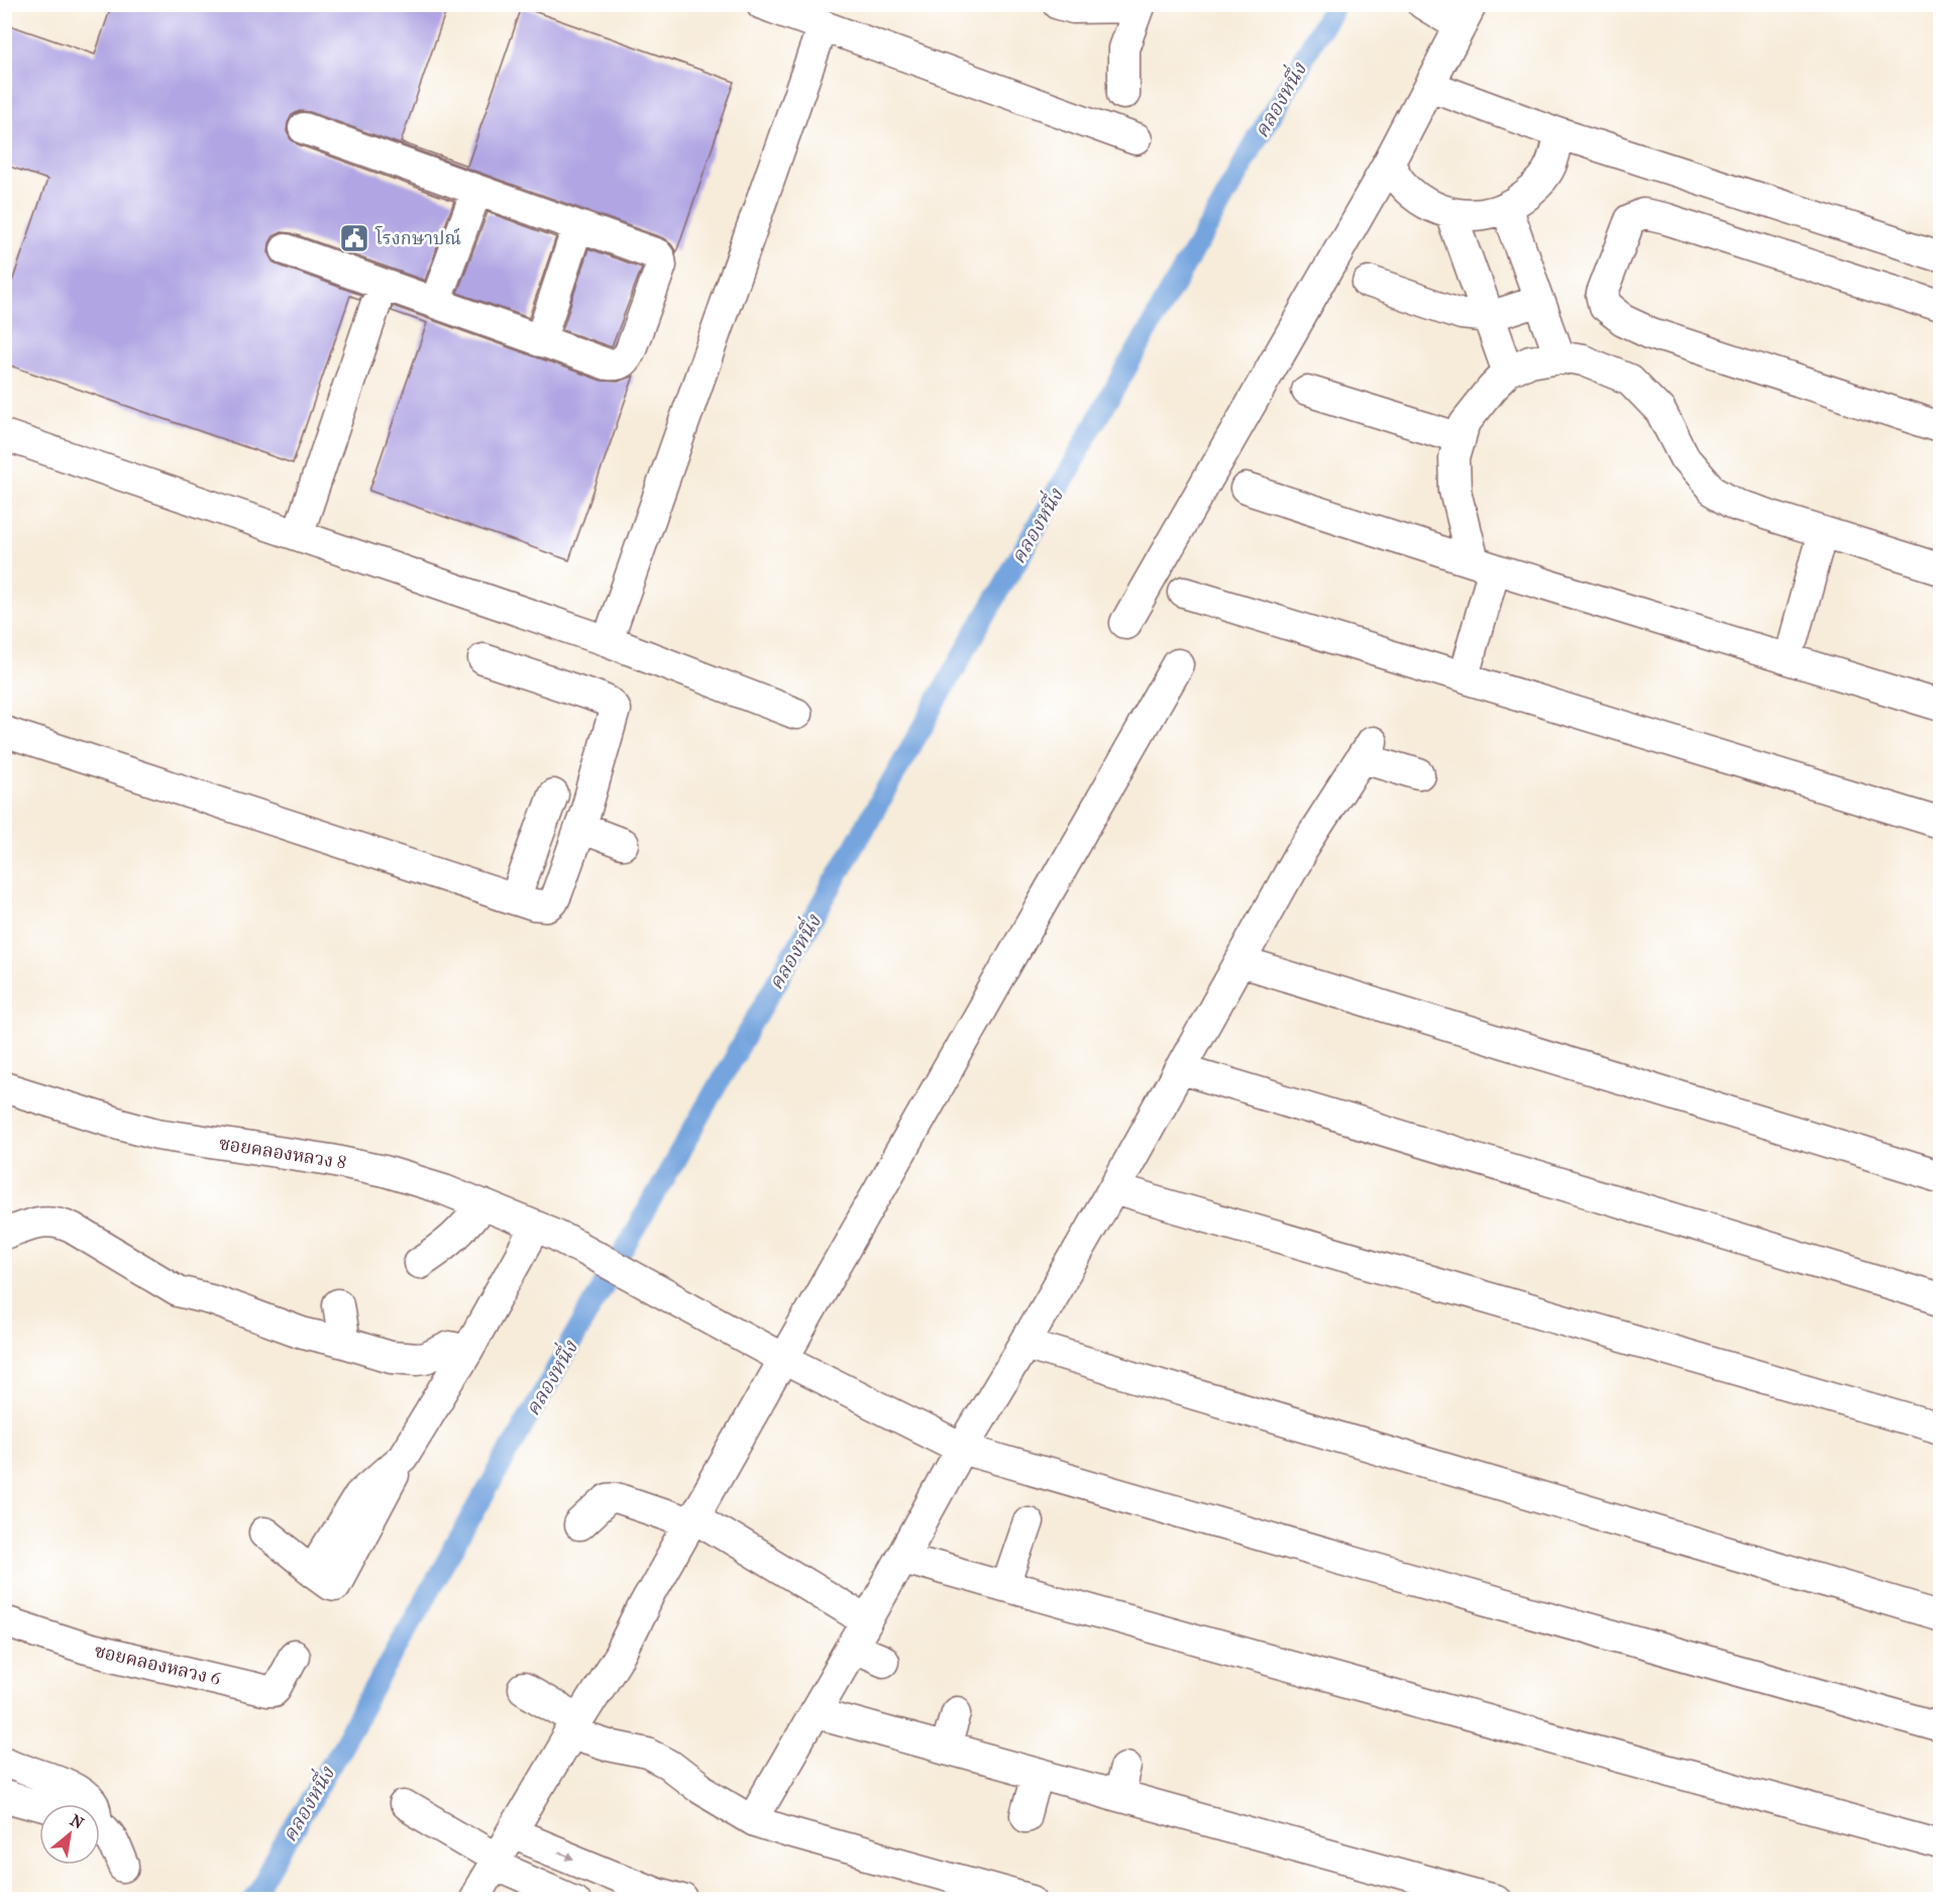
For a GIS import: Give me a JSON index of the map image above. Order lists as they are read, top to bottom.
{
  "streets": {
    "street": ["ซอยคลองหลวง 8", "ซอยคลองหลวง 6"]
  },
  "water": ["คลองหนึ่ง"],
  "places": {
    "public building": ["โรงกษาปณ์"]
  },
  "north": "top right"
}
